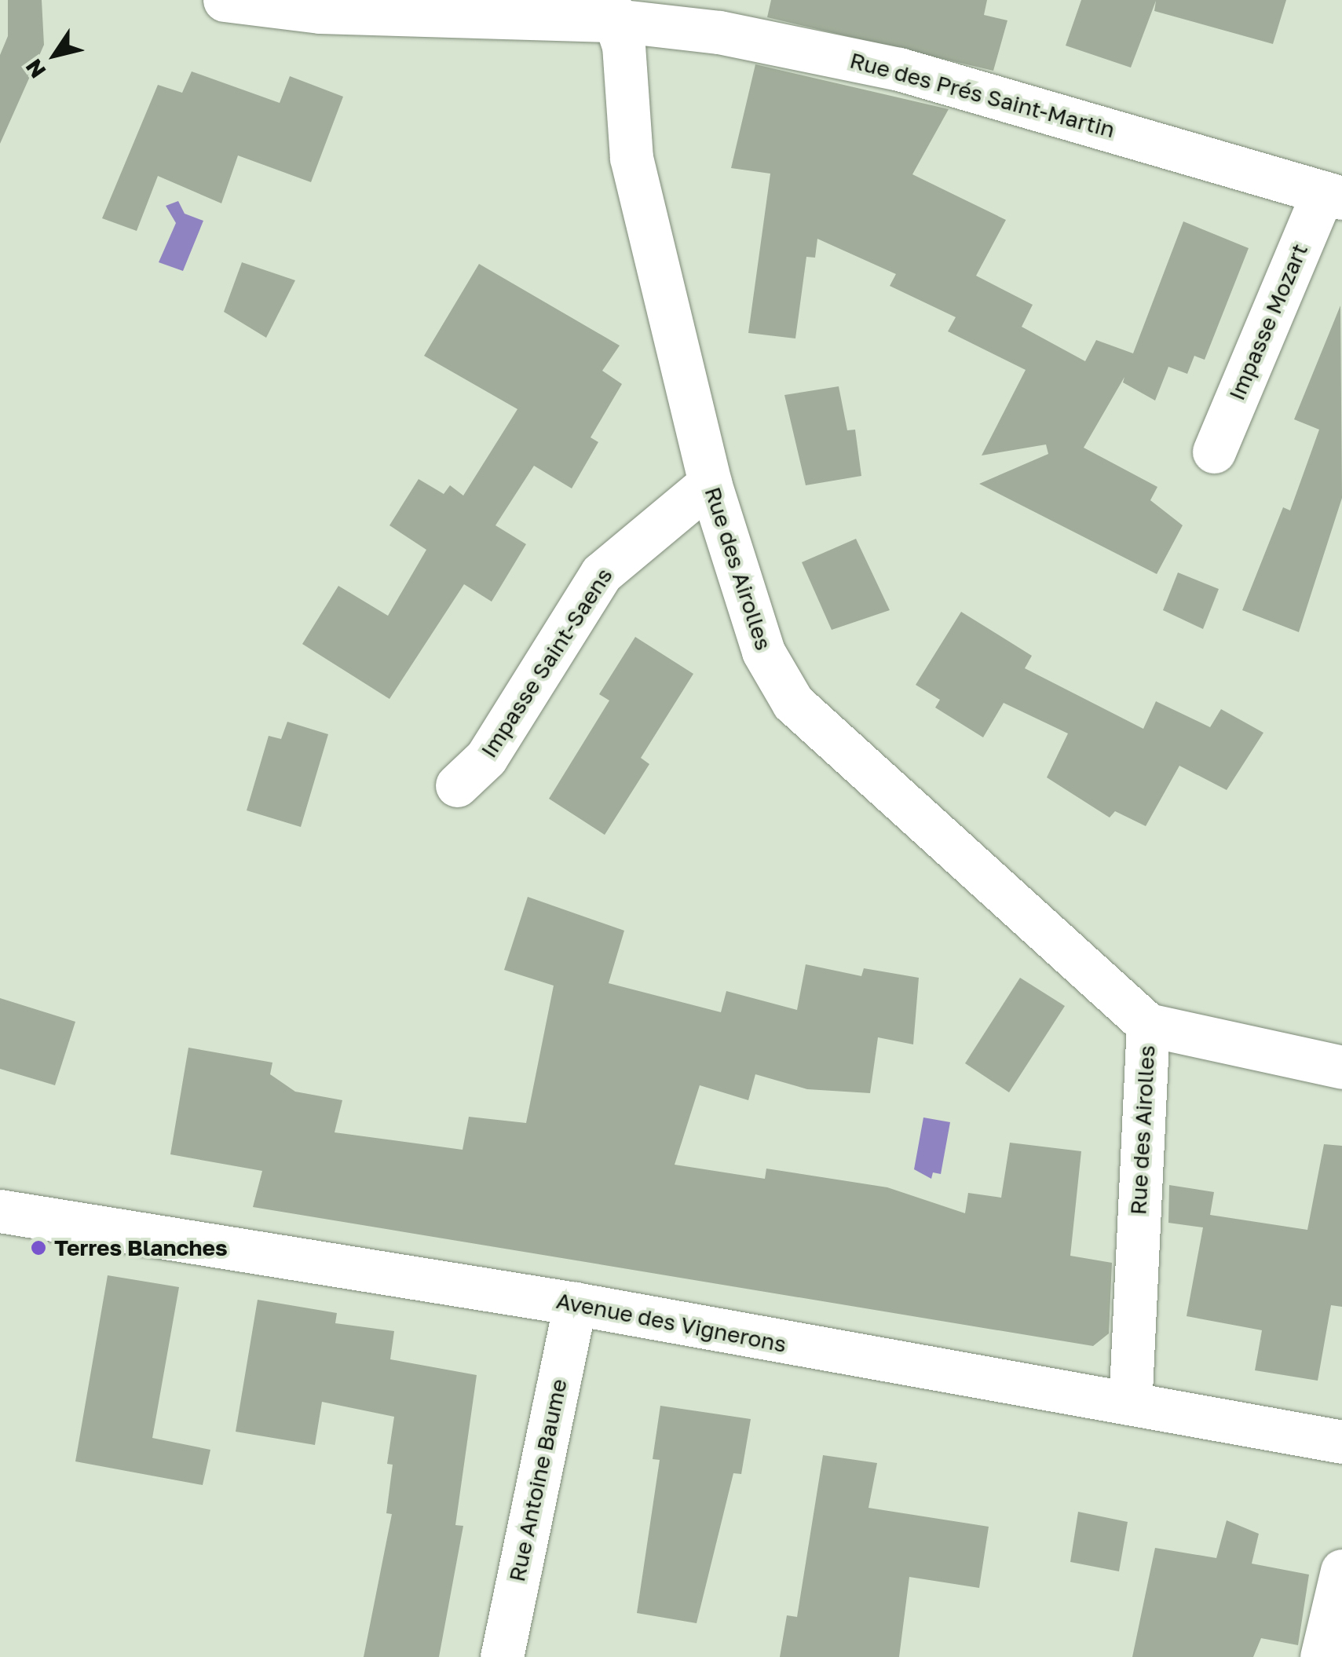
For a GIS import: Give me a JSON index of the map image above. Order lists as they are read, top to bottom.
{
  "streets": {
    "street": [
      "Rue des Prés Saint-Martin",
      "Impasse Mozart",
      "Rue des Airolles",
      "Impasse Saint-Saens",
      "Avenue des Vignerons",
      "Rue Antoine Baume"
    ]
  },
  "crossings": [
    ["Rue des Prés Saint-Martin", "Impasse Mozart"],
    ["Rue des Prés Saint-Martin", "Rue des Airolles"],
    ["Rue des Airolles", "Impasse Saint-Saens"],
    ["Rue des Airolles", "Avenue des Vignerons"],
    ["Avenue des Vignerons", "Rue Antoine Baume"]
  ],
  "places": ["Terres Blanches"],
  "north": "bottom left"
}
